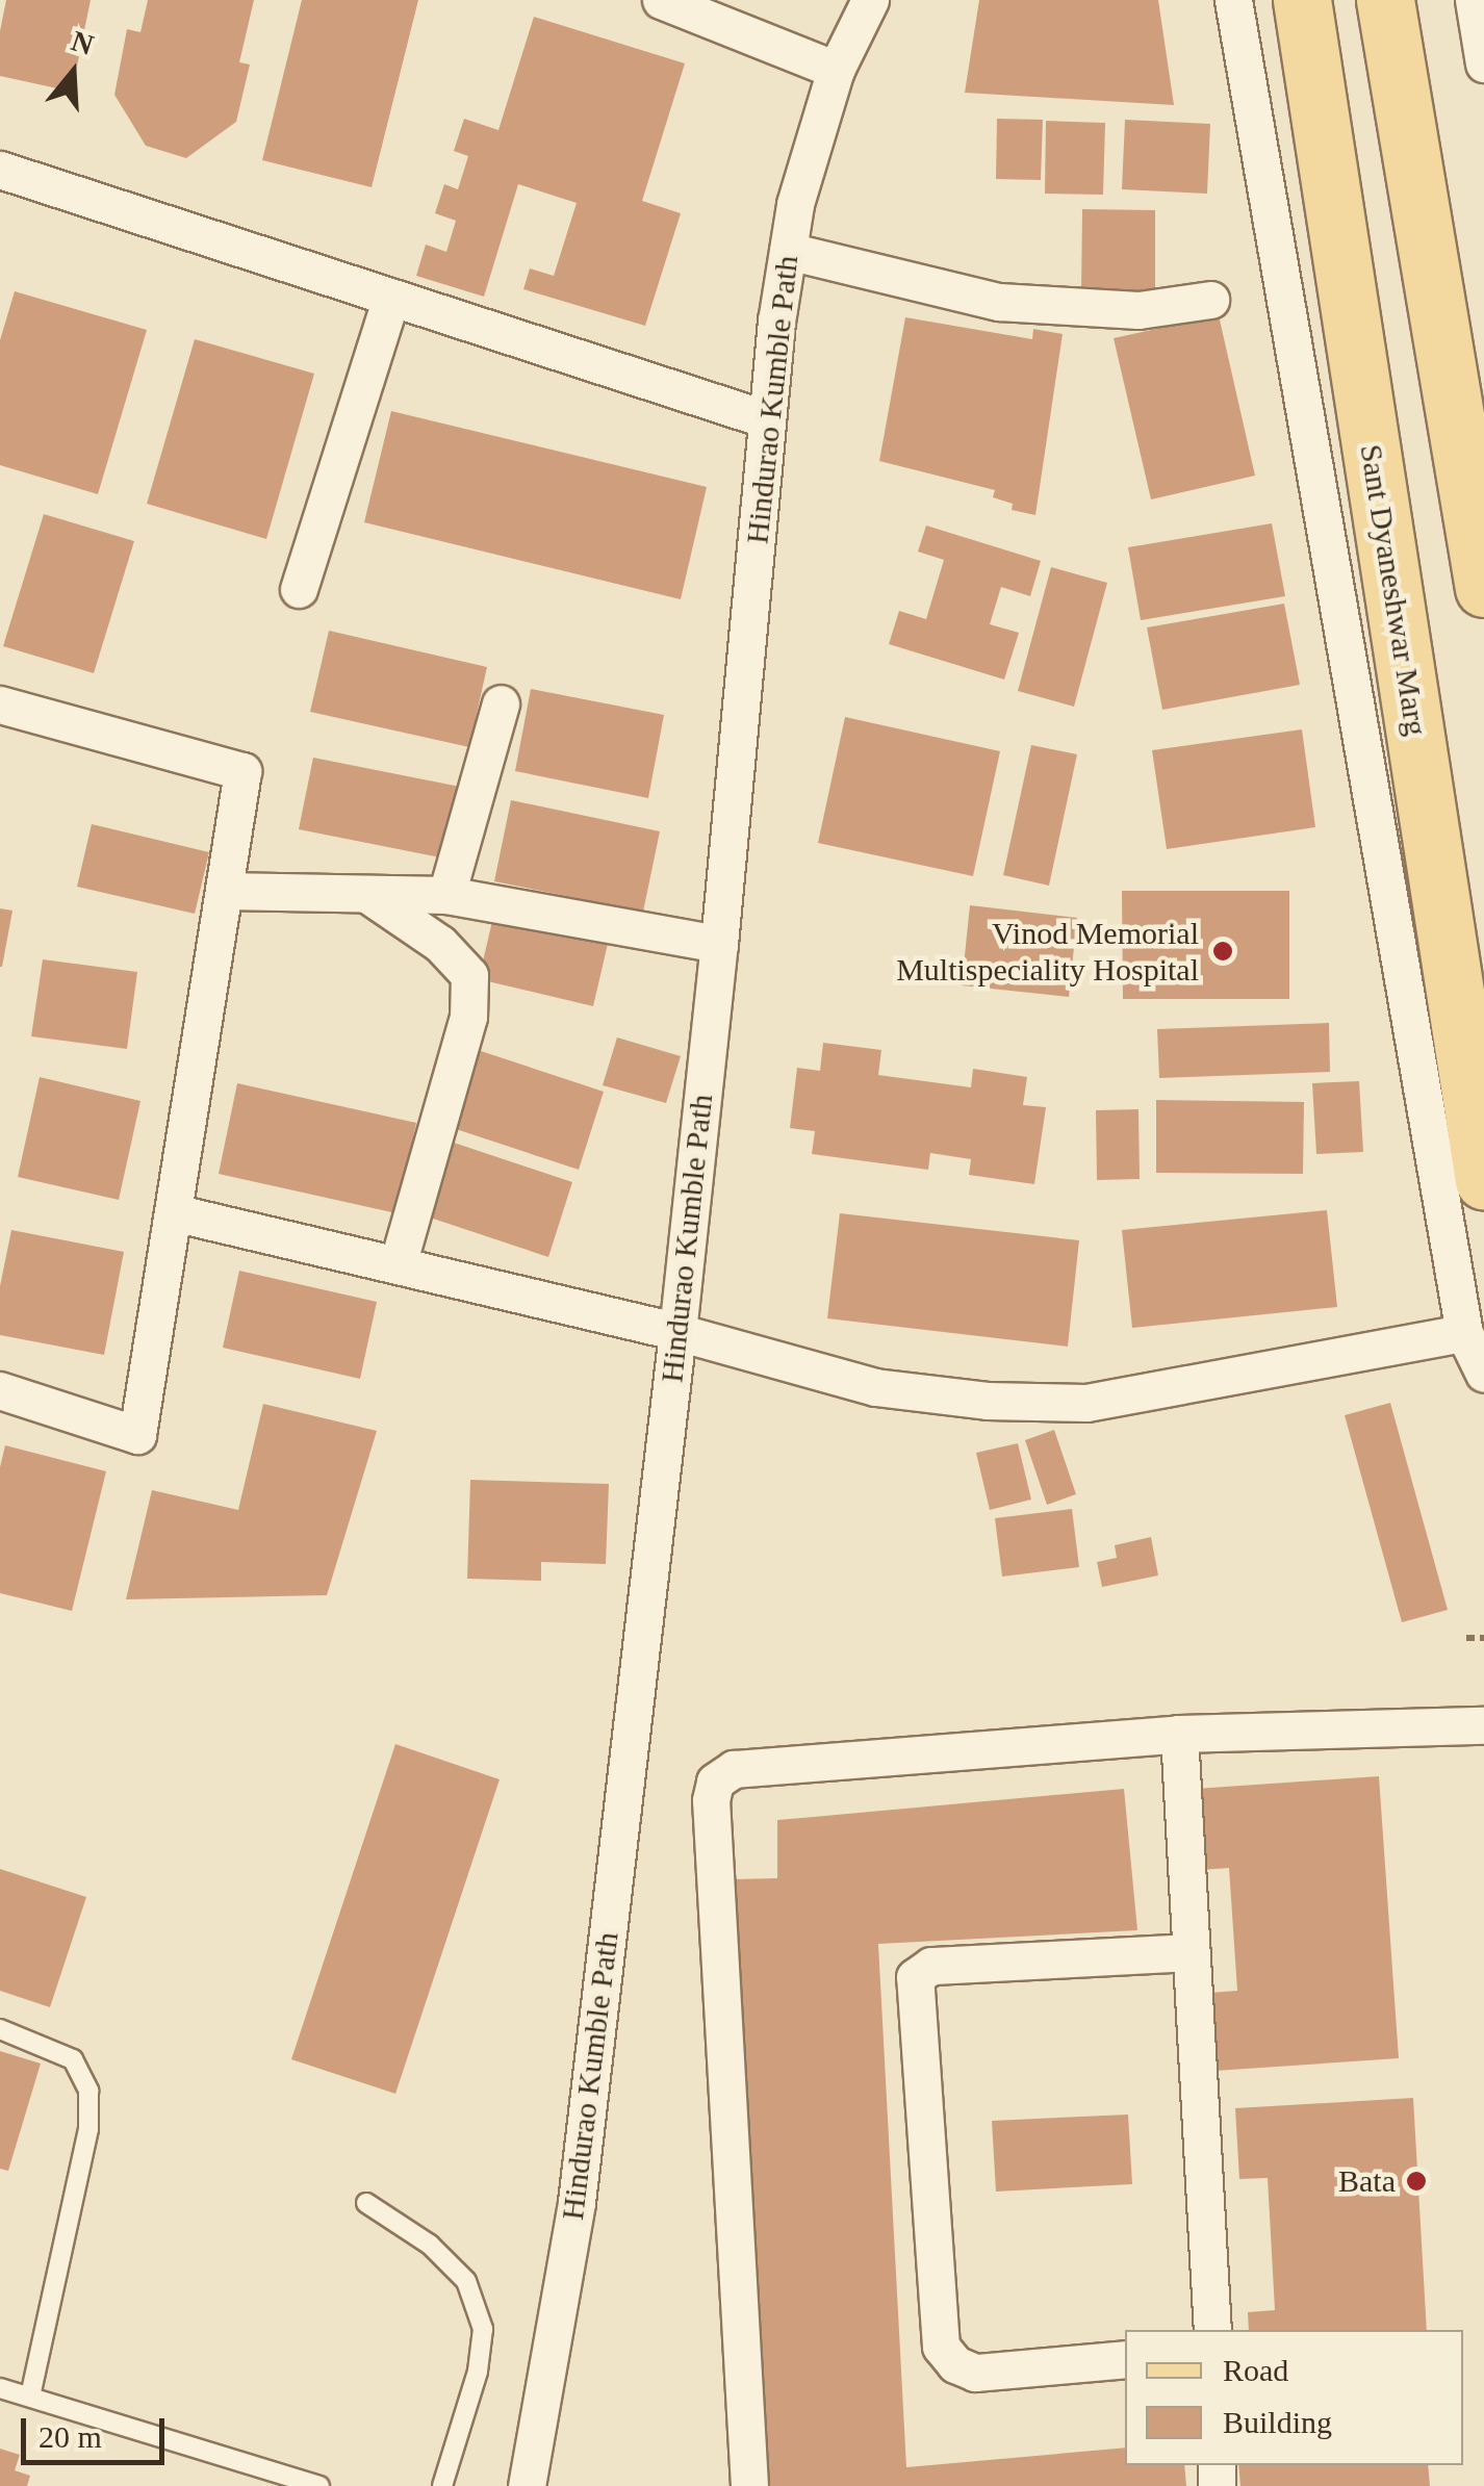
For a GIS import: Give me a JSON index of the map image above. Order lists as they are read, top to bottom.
{
  "streets": {
    "main road": ["Sant Dyaneshwar Marg"],
    "street": ["Hindurao Kumble Path"]
  },
  "places": ["Vinod Memorial Multispeciality Hospital", "Bata"],
  "legend": ["Road", "Building"],
  "scale_bar": "20 m",
  "north": "top"
}
